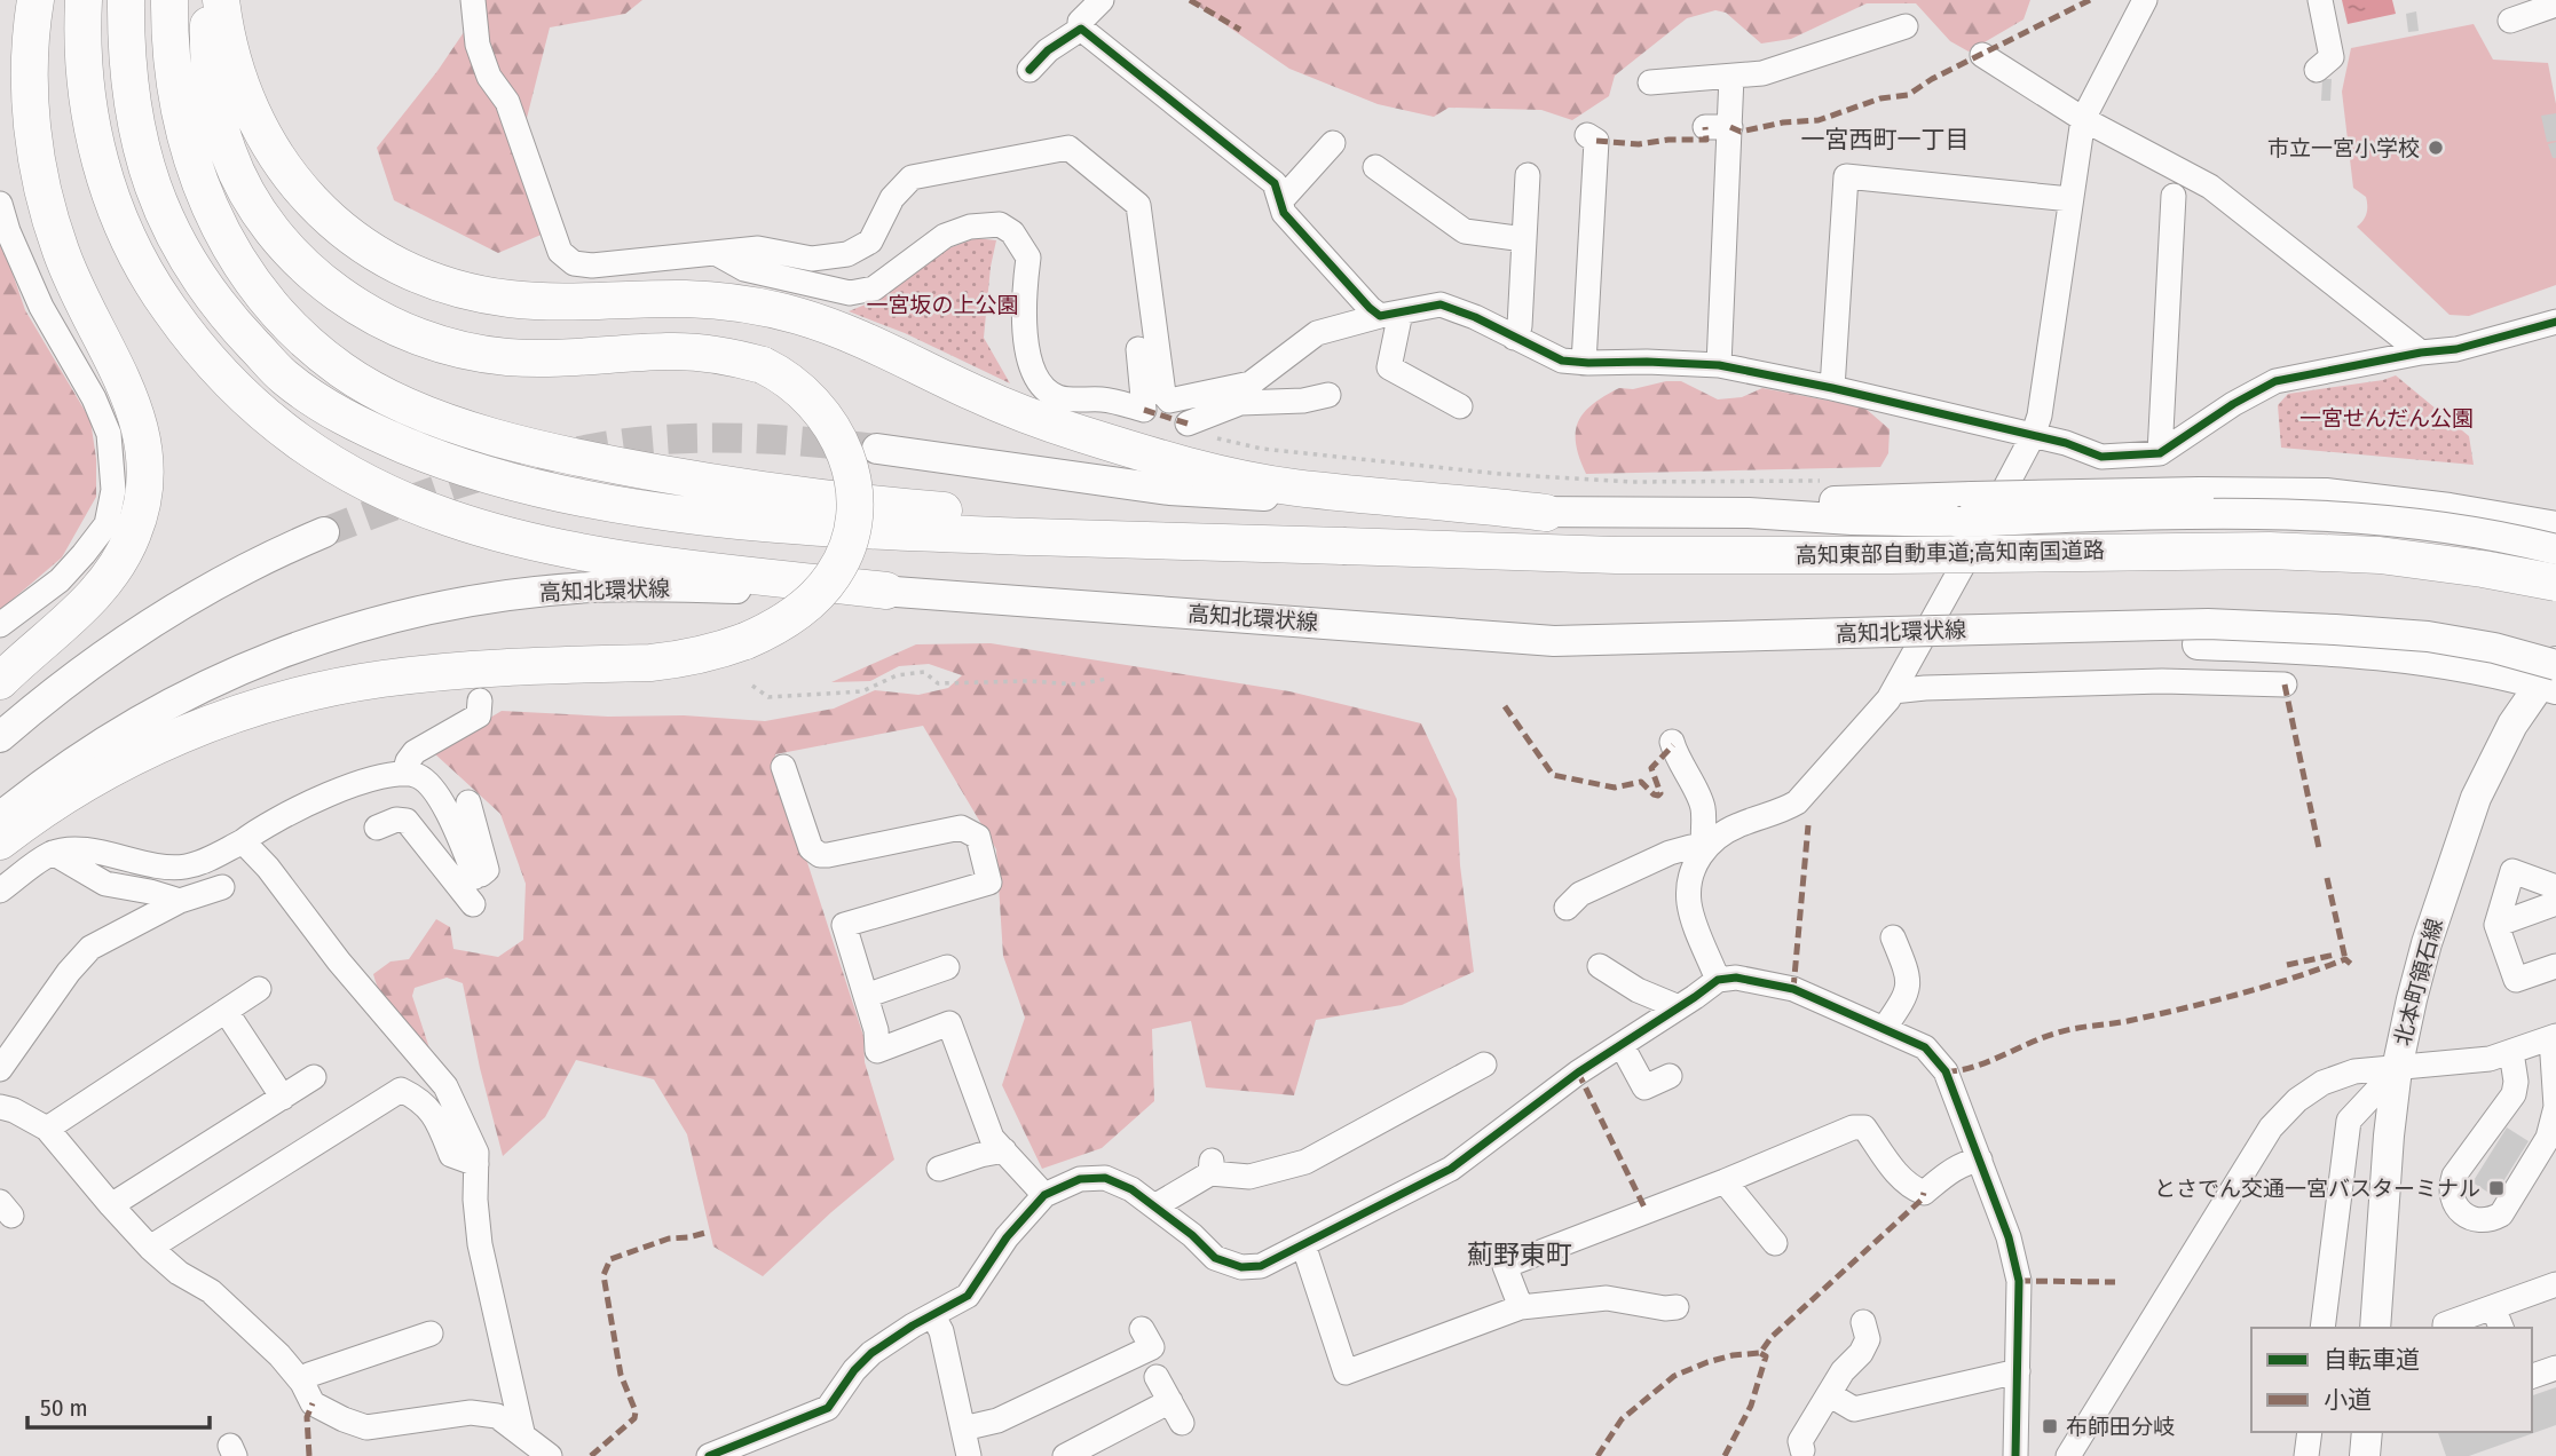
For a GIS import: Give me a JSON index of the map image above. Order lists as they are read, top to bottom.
{
  "streets": {
    "highway": ["高知東部自動車道;高知南国道路"],
    "main road": ["高知北環状線", "北本町領石線"]
  },
  "crossings": [
    ["高知北環状線", "北本町領石線"]
  ],
  "districts": ["一宮西町一丁目", "薊野東町"],
  "parks": ["一宮坂の上公園", "一宮せんだん公園"],
  "places": {
    "other": ["市立一宮小学校"],
    "transit": ["とさでん交通一宮バスターミナル", "布師田分岐"]
  },
  "legend": ["自転車道", "小道"],
  "scale_bar": "50 m"
}
